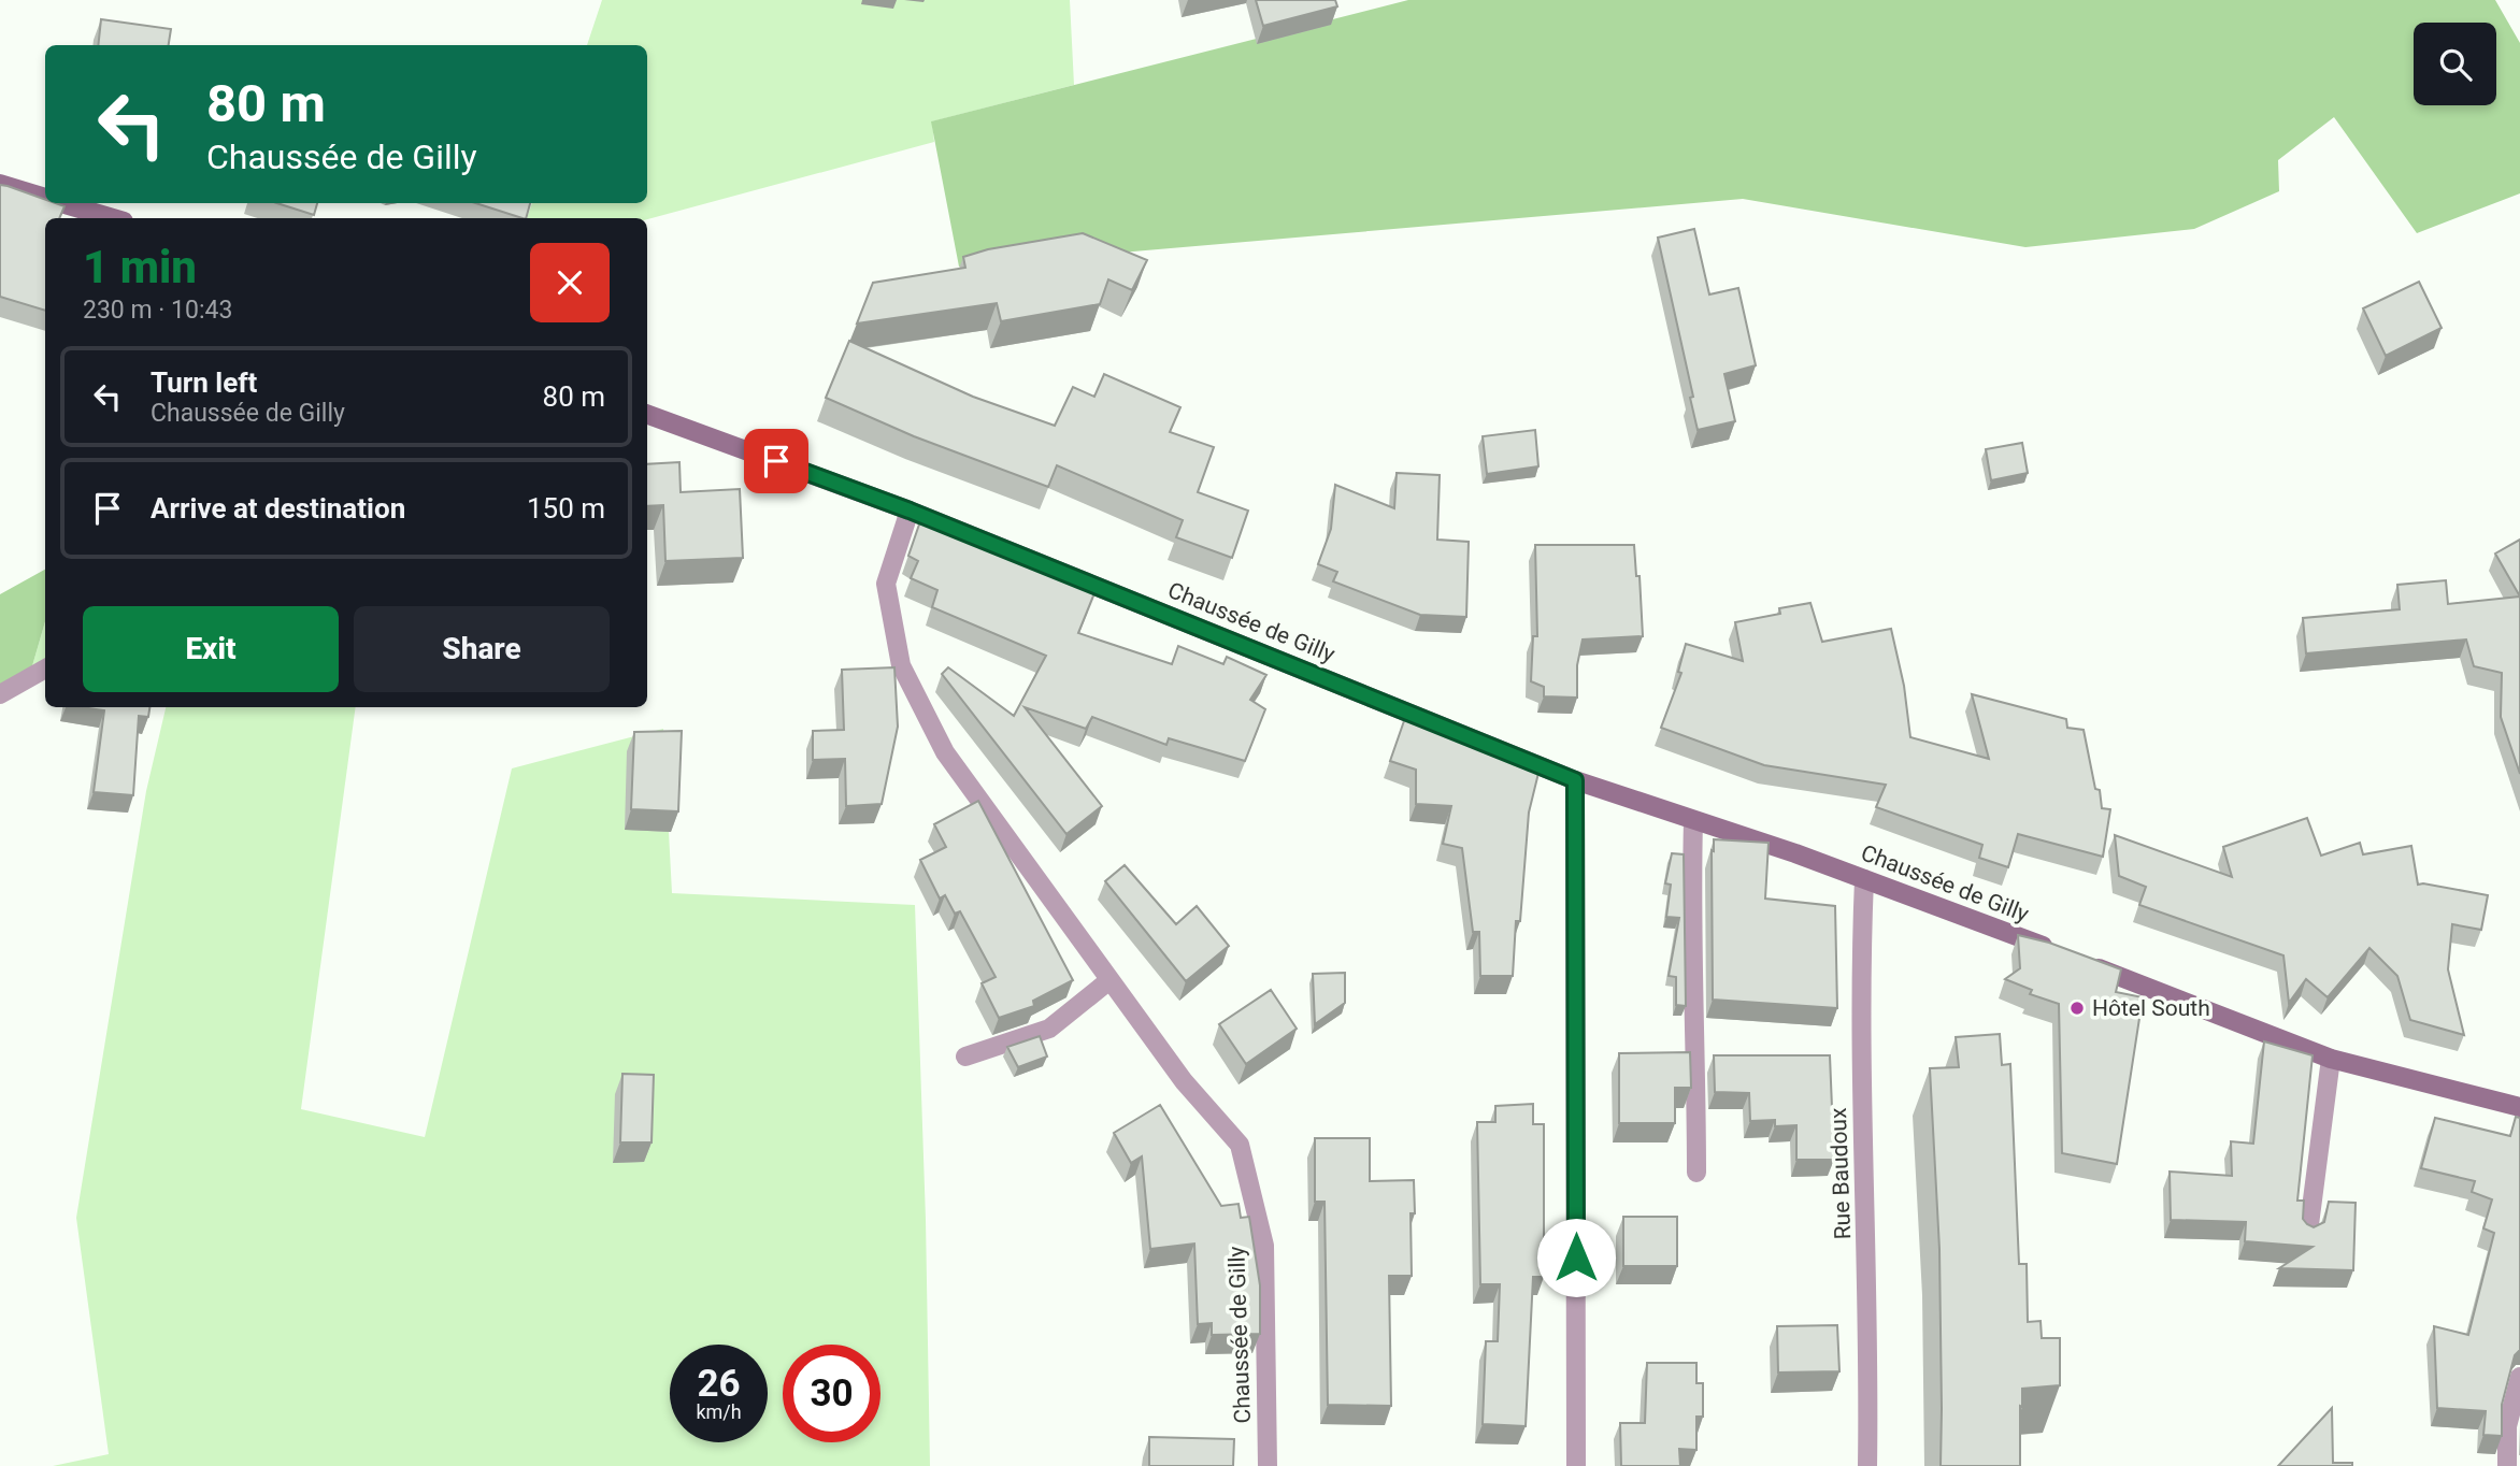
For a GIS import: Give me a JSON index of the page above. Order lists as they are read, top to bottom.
{
  "streets": {
    "main road": ["Chaussée de Gilly"],
    "street": ["Rue Baudoux"]
  },
  "crossings": [
    ["Chaussée de Gilly", "Rue Baudoux"]
  ],
  "places": ["Hôtel South"],
  "page": {
    "turn": ["80 m", "Chaussée de Gilly"],
    "heading": ["1 min", "230 m · 10:43"],
    "list": [
      {
        "name": "Turn left",
        "note": "Chaussée de Gilly",
        "value": "80 m"
      },
      {
        "name": "Arrive at destination",
        "value": "150 m"
      }
    ],
    "buttons": ["Exit", "Share"],
    "speed": "26 km/h",
    "limit": "30"
  }
}
